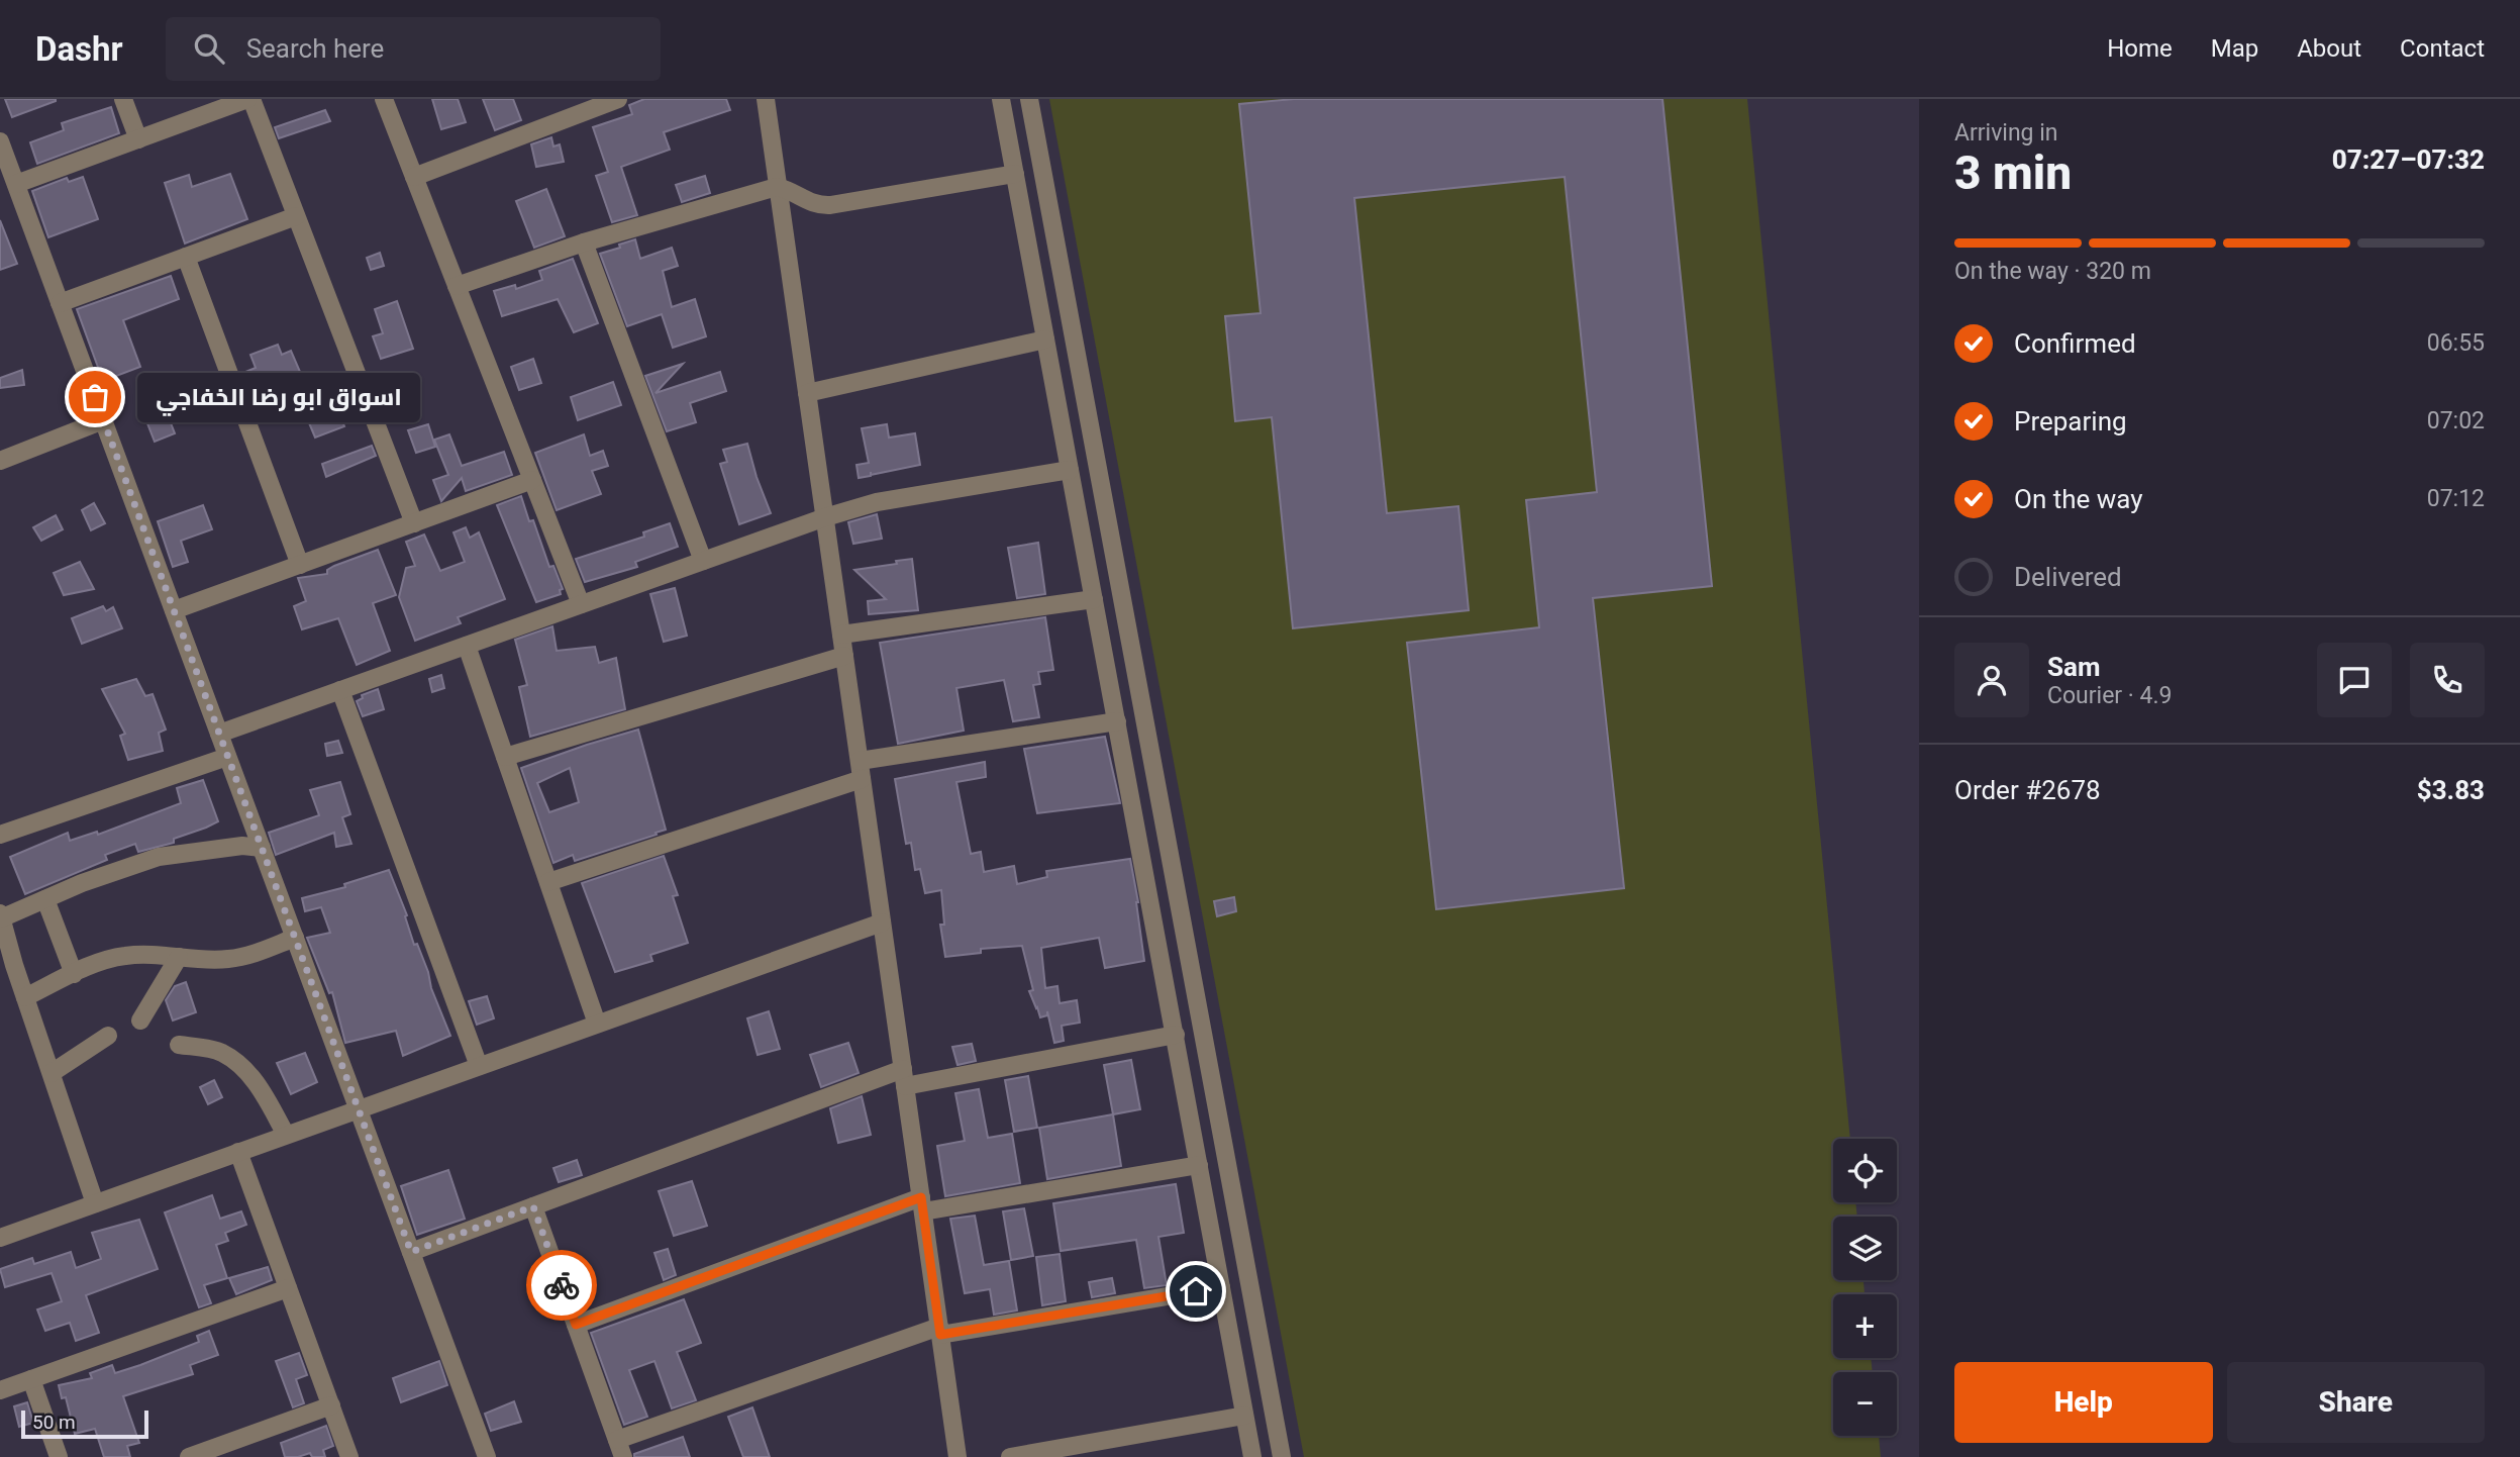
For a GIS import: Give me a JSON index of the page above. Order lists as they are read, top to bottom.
{
  "places": ["اسواق ابو رضا الخفاجي"],
  "scale_bar": "50 m",
  "page": {
    "header": "Dashr",
    "search": "Search here",
    "nav": [
      "Home",
      "Map",
      "About",
      "Contact"
    ],
    "heading": ["3 min", "Arriving in", "07:27–07:32"],
    "panel": [
      "Sam",
      "Courier · 4.9",
      "Order #2678",
      "$3.83"
    ],
    "bar": "On the way · 320 m",
    "list": [
      ["Confirmed", "06:55"],
      ["Preparing", "07:02"],
      ["On the way", "07:12"],
      "Delivered"
    ],
    "bubble": "اسواق ابو رضا الخفاجي",
    "map_buttons": ["+", "−"],
    "buttons": ["Help", "Share"],
    "scale": "50 m"
  }
}
